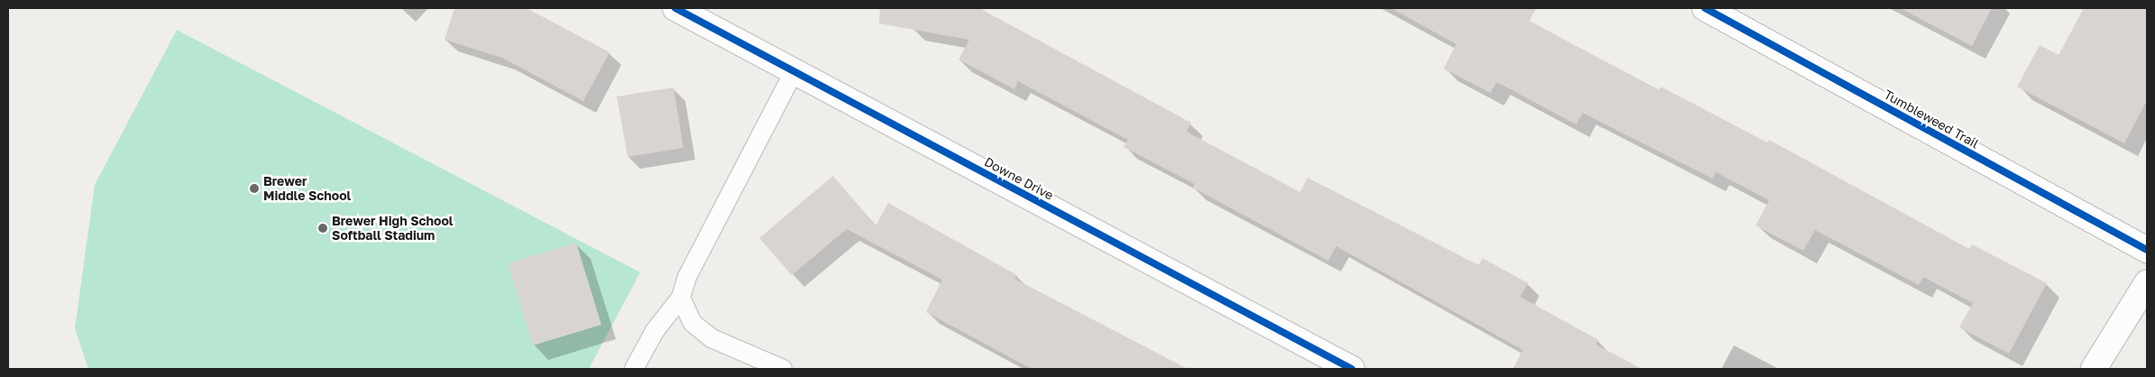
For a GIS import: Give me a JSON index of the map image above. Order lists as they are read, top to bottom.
{
  "streets": {
    "street": ["Tumbleweed Trail", "Downe Drive"]
  },
  "places": ["Brewer Middle School", "Brewer High School Softball Stadium"]
}
